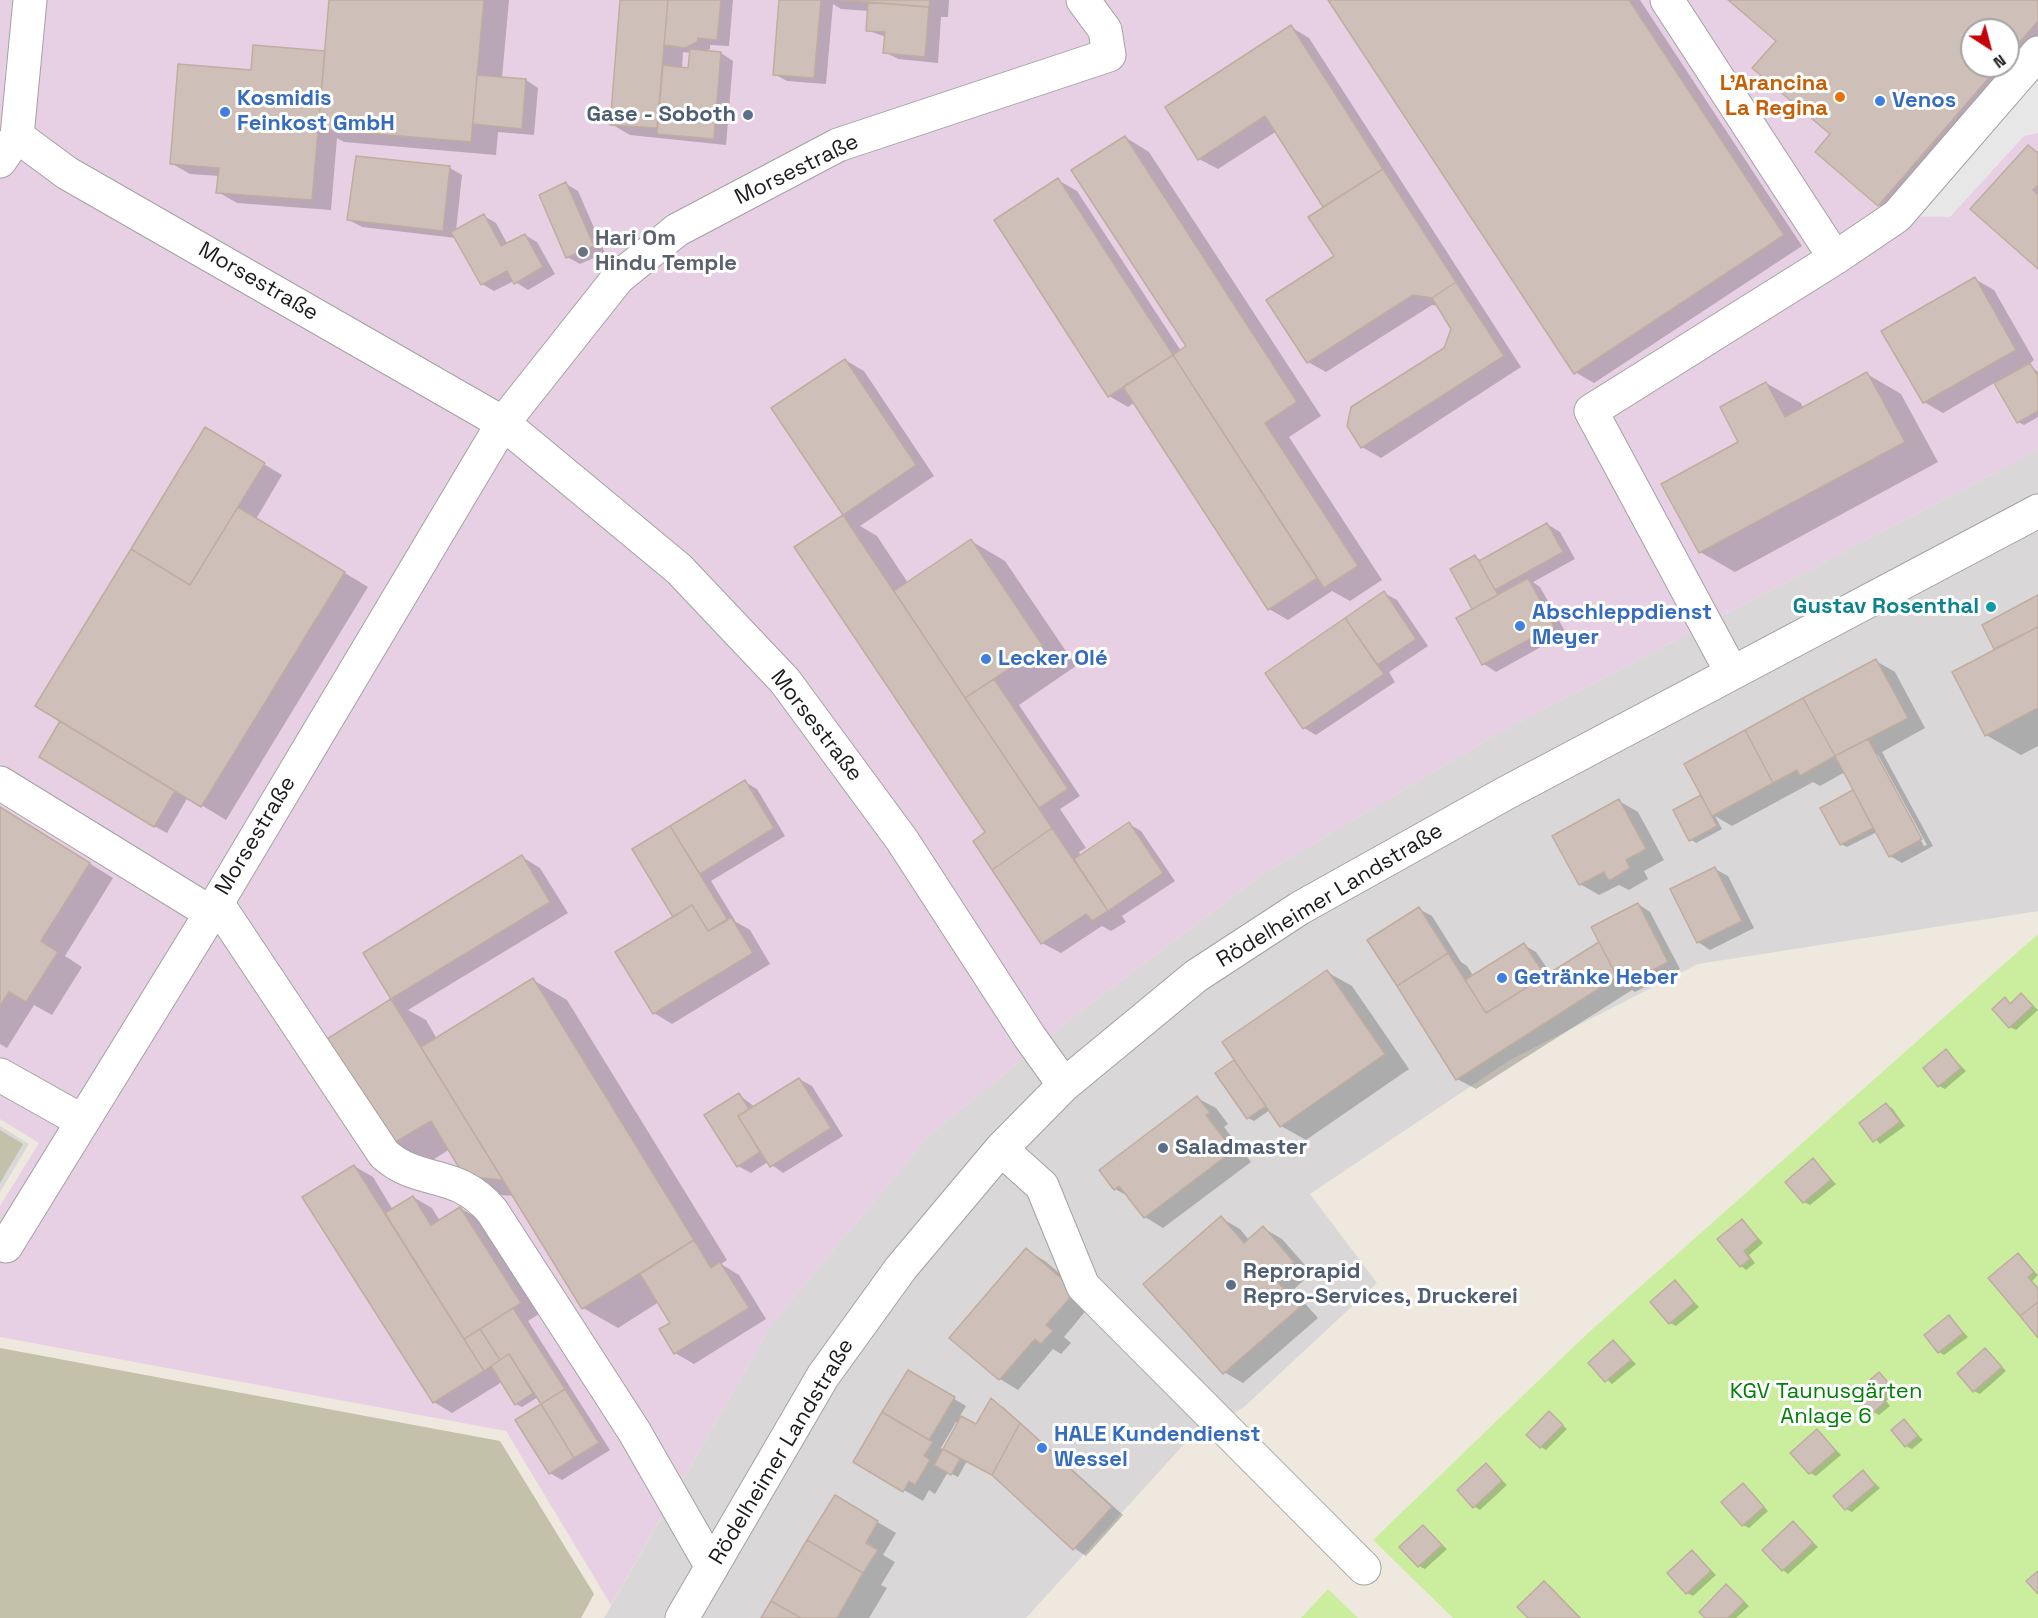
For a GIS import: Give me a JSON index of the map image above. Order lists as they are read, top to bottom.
{
  "streets": {
    "street": ["Morsestraße", "Rödelheimer Landstraße"]
  },
  "crossings": [
    ["Morsestraße", "Rödelheimer Landstraße"]
  ],
  "parks": ["KGV Taunusgärten Anlage 6"],
  "places": [
    "L'Arancina La Regina",
    "Venos",
    "Kosmidis Feinkost GmbH",
    "Gase - Soboth",
    "Hari Om Hindu Temple",
    "Gustav Rosenthal",
    "Abschleppdienst Meyer",
    "Lecker Olé",
    "Getränke Heber",
    "Saladmaster",
    "Reprorapid Repro-Services, Druckerei",
    "HALE Kundendienst Wessel"
  ],
  "north": "bottom right"
}
